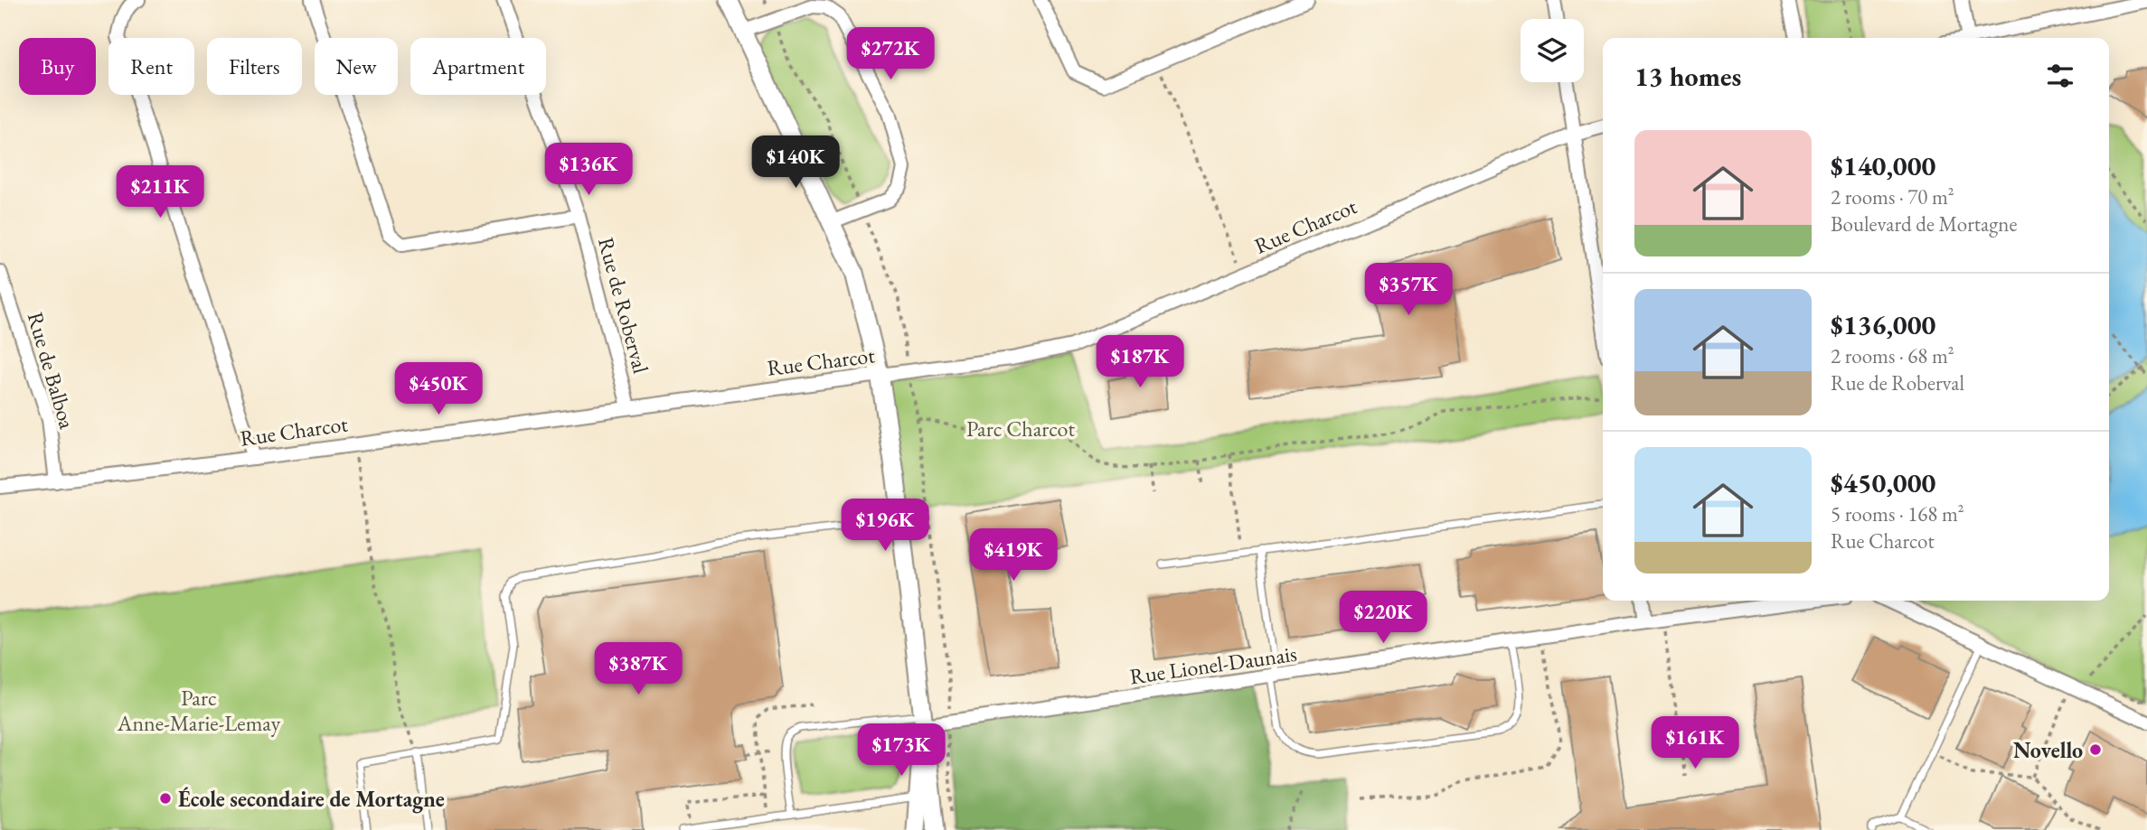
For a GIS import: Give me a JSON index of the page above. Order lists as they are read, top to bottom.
{
  "streets": {
    "street": [
      "Rue Charcot",
      "Rue de Roberval",
      "Rue de Balboa",
      "Rue Lionel-Daunais"
    ]
  },
  "crossings": [
    ["Rue Charcot", "Rue de Roberval"],
    ["Rue Charcot", "Rue de Balboa"]
  ],
  "parks": ["Parc Charcot", "Parc Anne-Marie-Lemay"],
  "places": ["Novello", "École secondaire de Mortagne"],
  "page": {
    "price": [
      "$272K",
      "$140K",
      "$136K",
      "$211K",
      "$357K",
      "$187K",
      "$450K",
      "$196K",
      "$419K",
      "$220K",
      "$387K",
      "$161K",
      "$173K"
    ],
    "chip": [
      "Buy",
      "Rent",
      "Filters",
      "New",
      "Apartment"
    ],
    "heading": "13 homes",
    "list": [
      {
        "name": "$140,000",
        "note": "2 rooms · 70 m² · Boulevard de Mortagne"
      },
      {
        "name": "$136,000",
        "note": "2 rooms · 68 m² · Rue de Roberval"
      },
      {
        "name": "$450,000",
        "note": "5 rooms · 168 m² · Rue Charcot"
      }
    ]
  }
}
